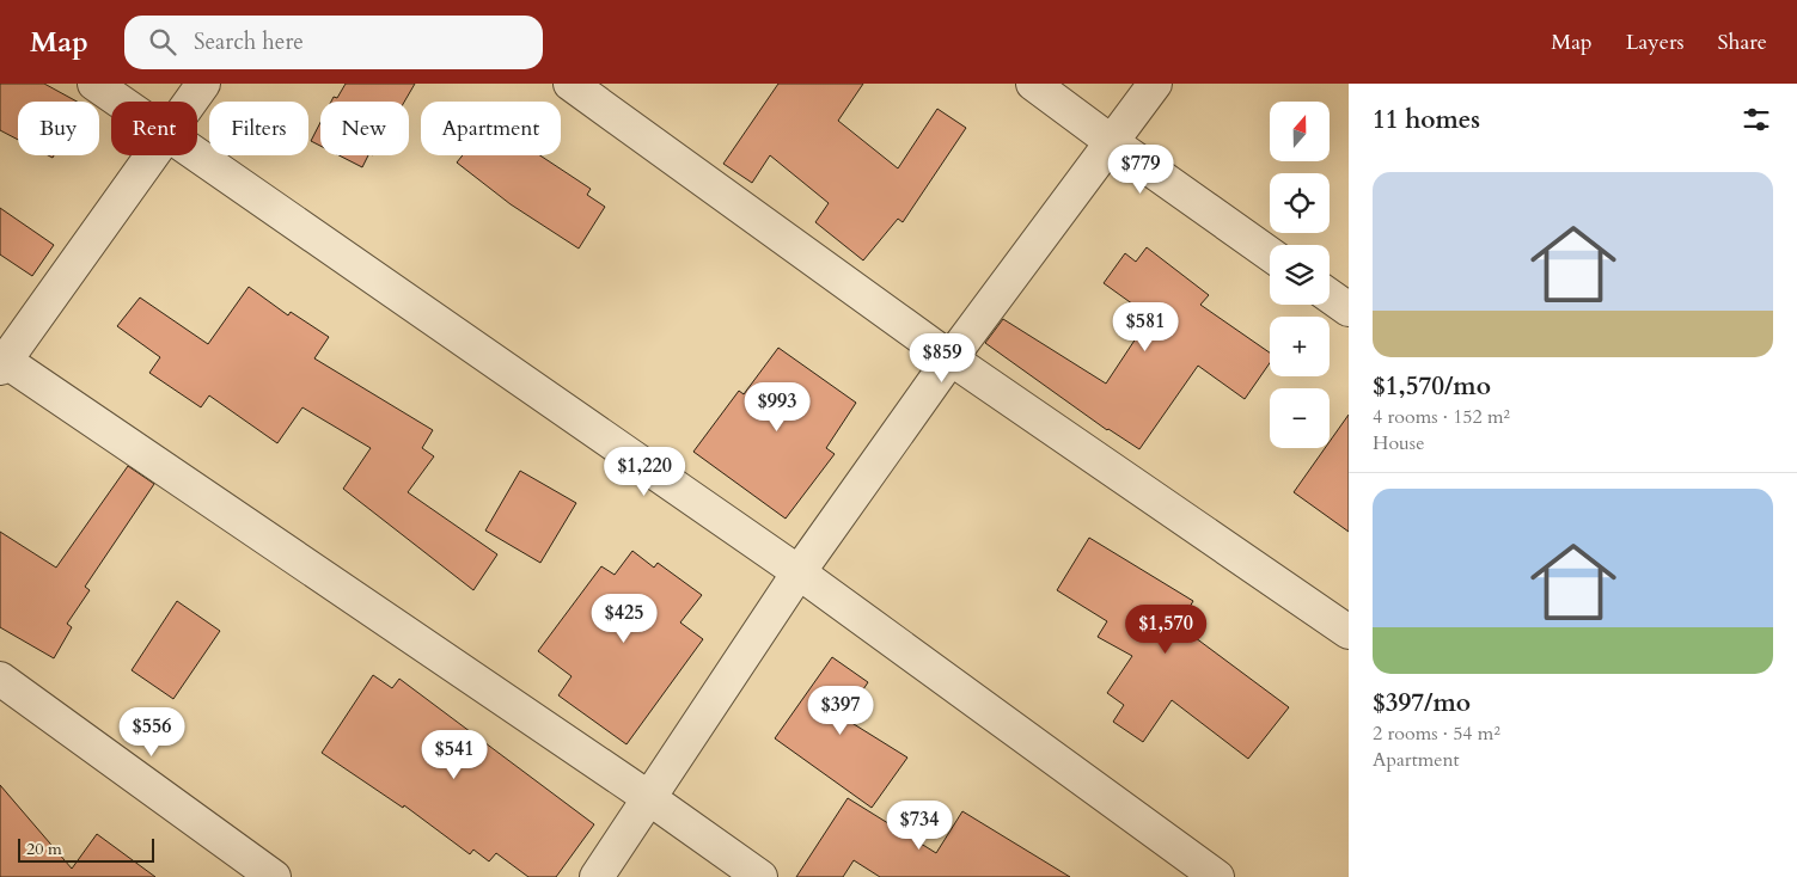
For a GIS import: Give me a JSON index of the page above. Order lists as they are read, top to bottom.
{
  "scale_bar": "20 m",
  "north": "top",
  "page": {
    "header": "Map",
    "search": "Search here",
    "nav": ["Map", "Layers", "Share"],
    "heading": "11 homes",
    "map_buttons": ["+", "−"],
    "chip": [
      "Buy",
      "Rent",
      "Filters",
      "New",
      "Apartment"
    ],
    "price": [
      "$779",
      "$581",
      "$859",
      "$993",
      "$1,220",
      "$425",
      "$1,570",
      "$397",
      "$556",
      "$541",
      "$734"
    ],
    "list": [
      {
        "name": "$1,570/mo",
        "note": "4 rooms · 152 m² · House"
      },
      {
        "name": "$397/mo",
        "note": "2 rooms · 54 m² · Apartment"
      }
    ],
    "scale": "20 m"
  }
}
